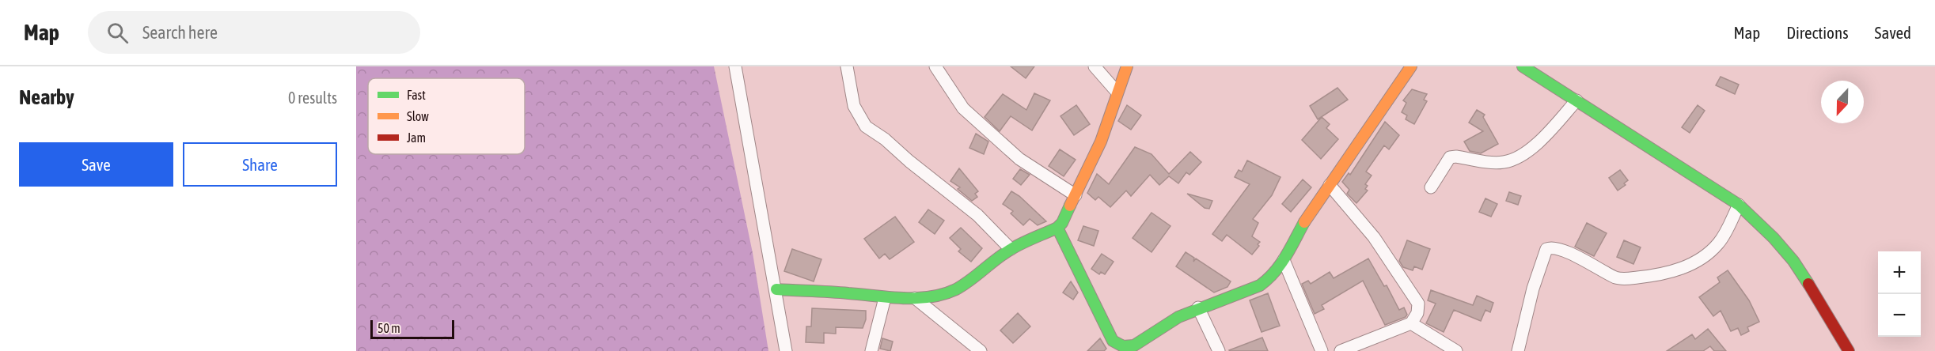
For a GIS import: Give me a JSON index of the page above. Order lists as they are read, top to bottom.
{
  "legend": ["Fast", "Slow", "Jam"],
  "scale_bar": "50 m",
  "north": "bottom",
  "page": {
    "header": "Map",
    "search": "Search here",
    "nav": ["Map", "Directions", "Saved"],
    "heading": ["Nearby", "0 results"],
    "buttons": ["Save", "Share"],
    "map_buttons": ["+", "−"],
    "scale": "50 m"
  }
}
